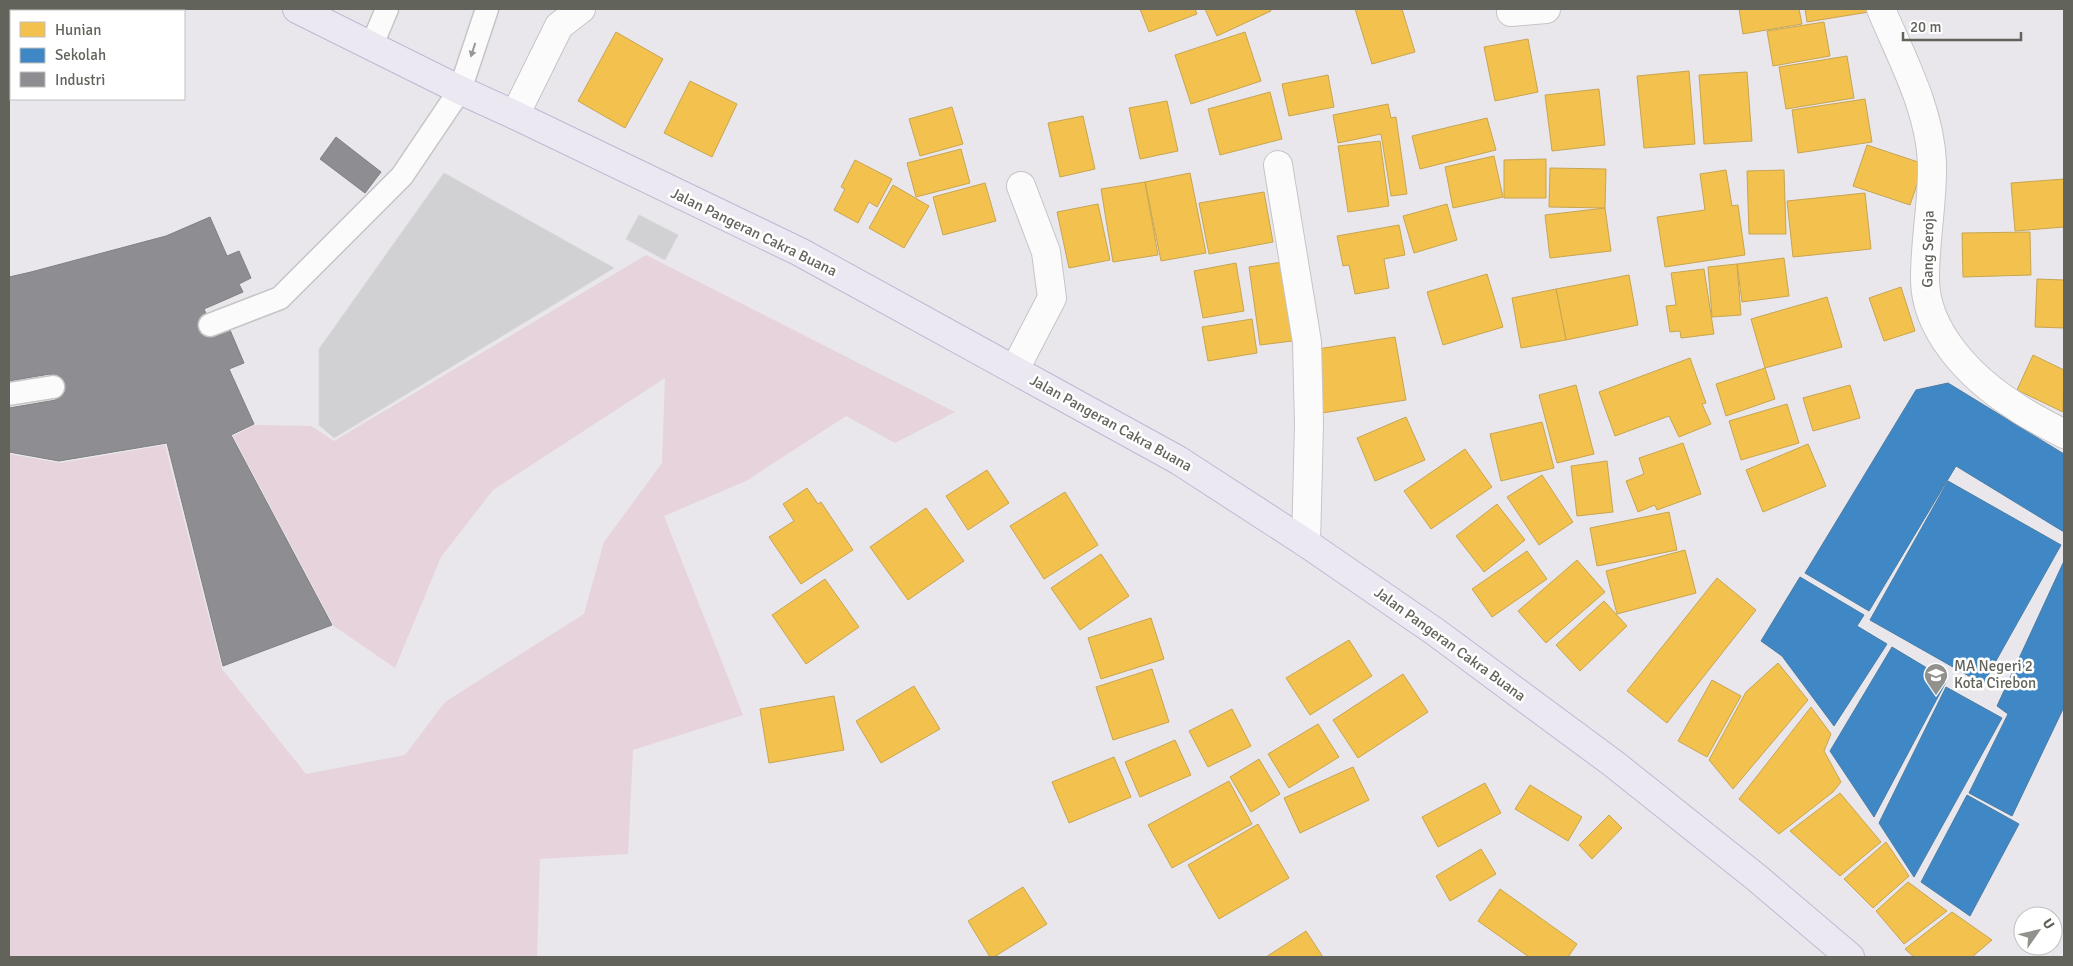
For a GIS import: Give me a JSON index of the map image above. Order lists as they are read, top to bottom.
{
  "streets": {
    "main road": ["Jalan Pangeran Cakra Buana"],
    "street": ["Gang Seroja"]
  },
  "places": {
    "school or university": ["MA Negeri 2 Kota Cirebon"]
  },
  "legend": ["Hunian", "Sekolah", "Industri"],
  "scale_bar": "20 m",
  "north": "top right"
}
